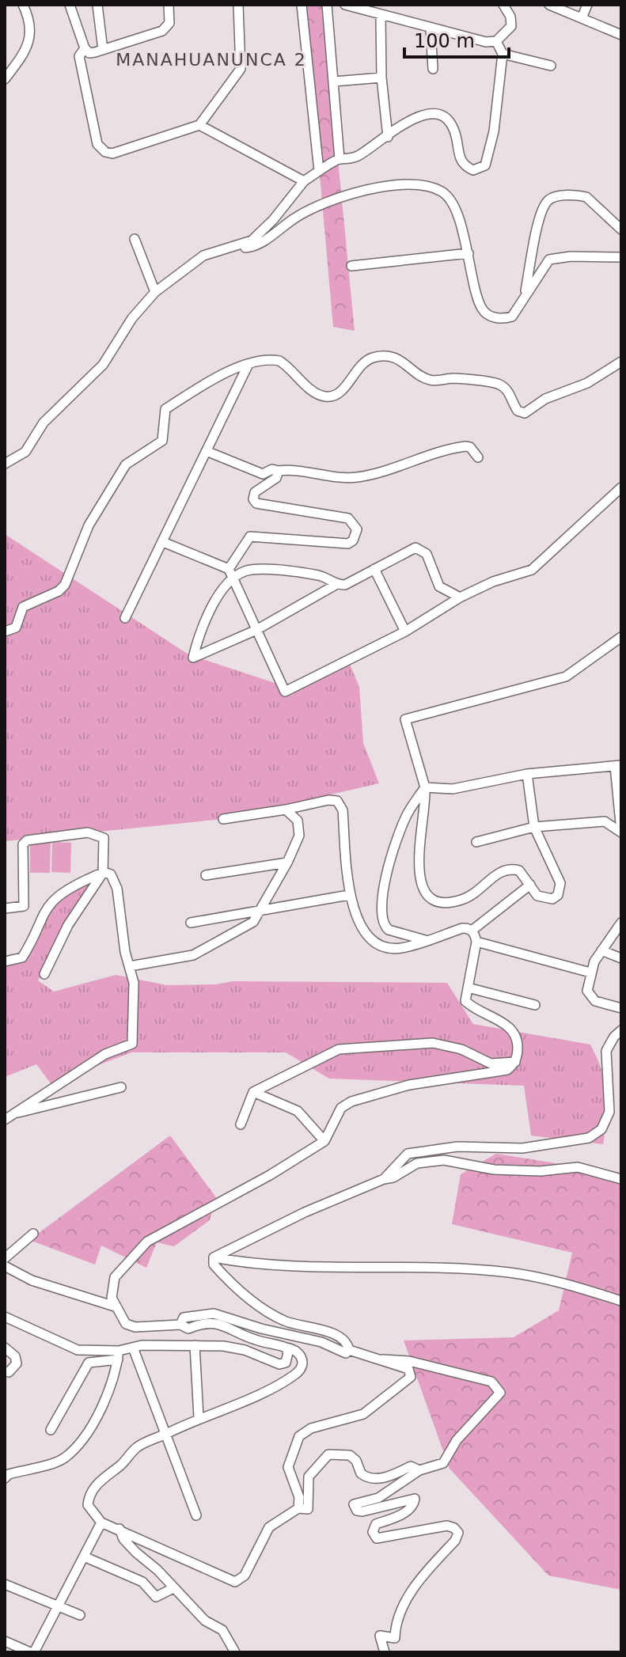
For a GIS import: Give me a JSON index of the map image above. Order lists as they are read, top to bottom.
{
  "districts": ["MANAHUANUNCA 2"],
  "scale_bar": "100 m"
}
